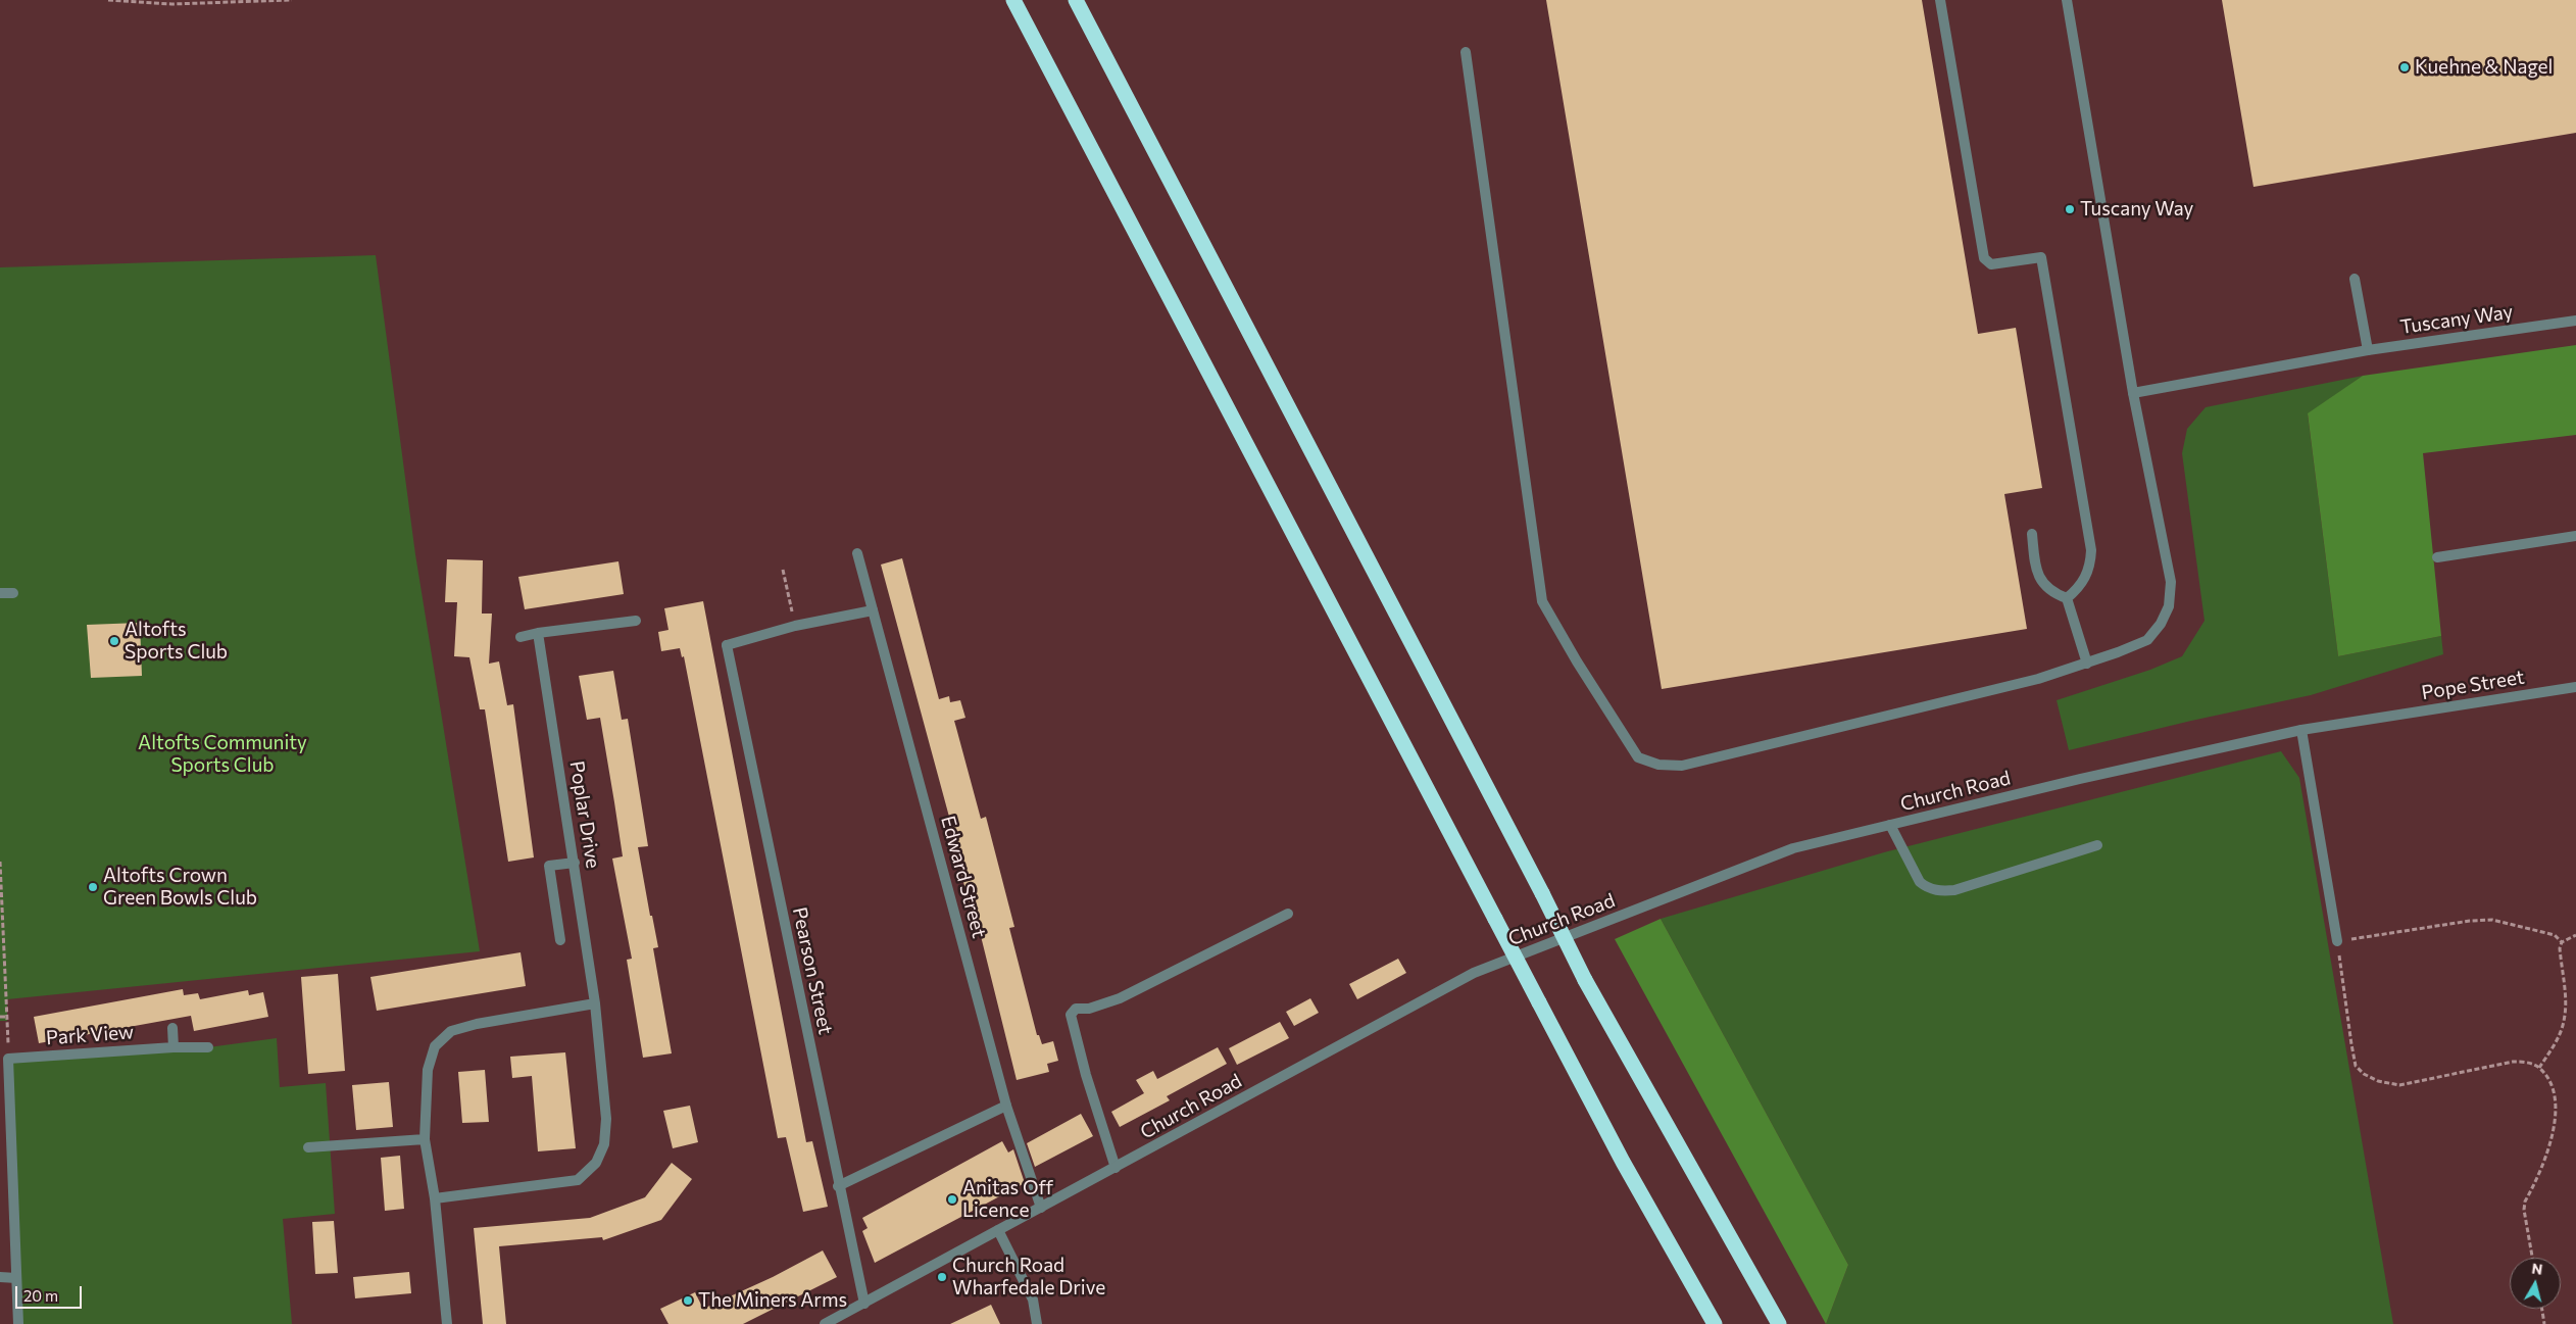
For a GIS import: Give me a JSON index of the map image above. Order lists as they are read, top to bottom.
{
  "streets": {
    "street": [
      "Tuscany Way",
      "Pope Street",
      "Church Road",
      "Poplar Drive",
      "Edward Street",
      "Pearson Street",
      "Park View"
    ]
  },
  "crossings": [
    ["Pope Street", "Church Road"],
    ["Church Road", "Edward Street"],
    ["Church Road", "Pearson Street"]
  ],
  "parks": ["Altofts Community Sports Club"],
  "places": [
    "Kuehne & Nagel",
    "Tuscany Way",
    "Altofts Sports Club",
    "Altofts Crown Green Bowls Club",
    "Anitas Off Licence",
    "Church Road Wharfedale Drive",
    "The Miners Arms"
  ],
  "scale_bar": "20 m",
  "north": "top"
}
